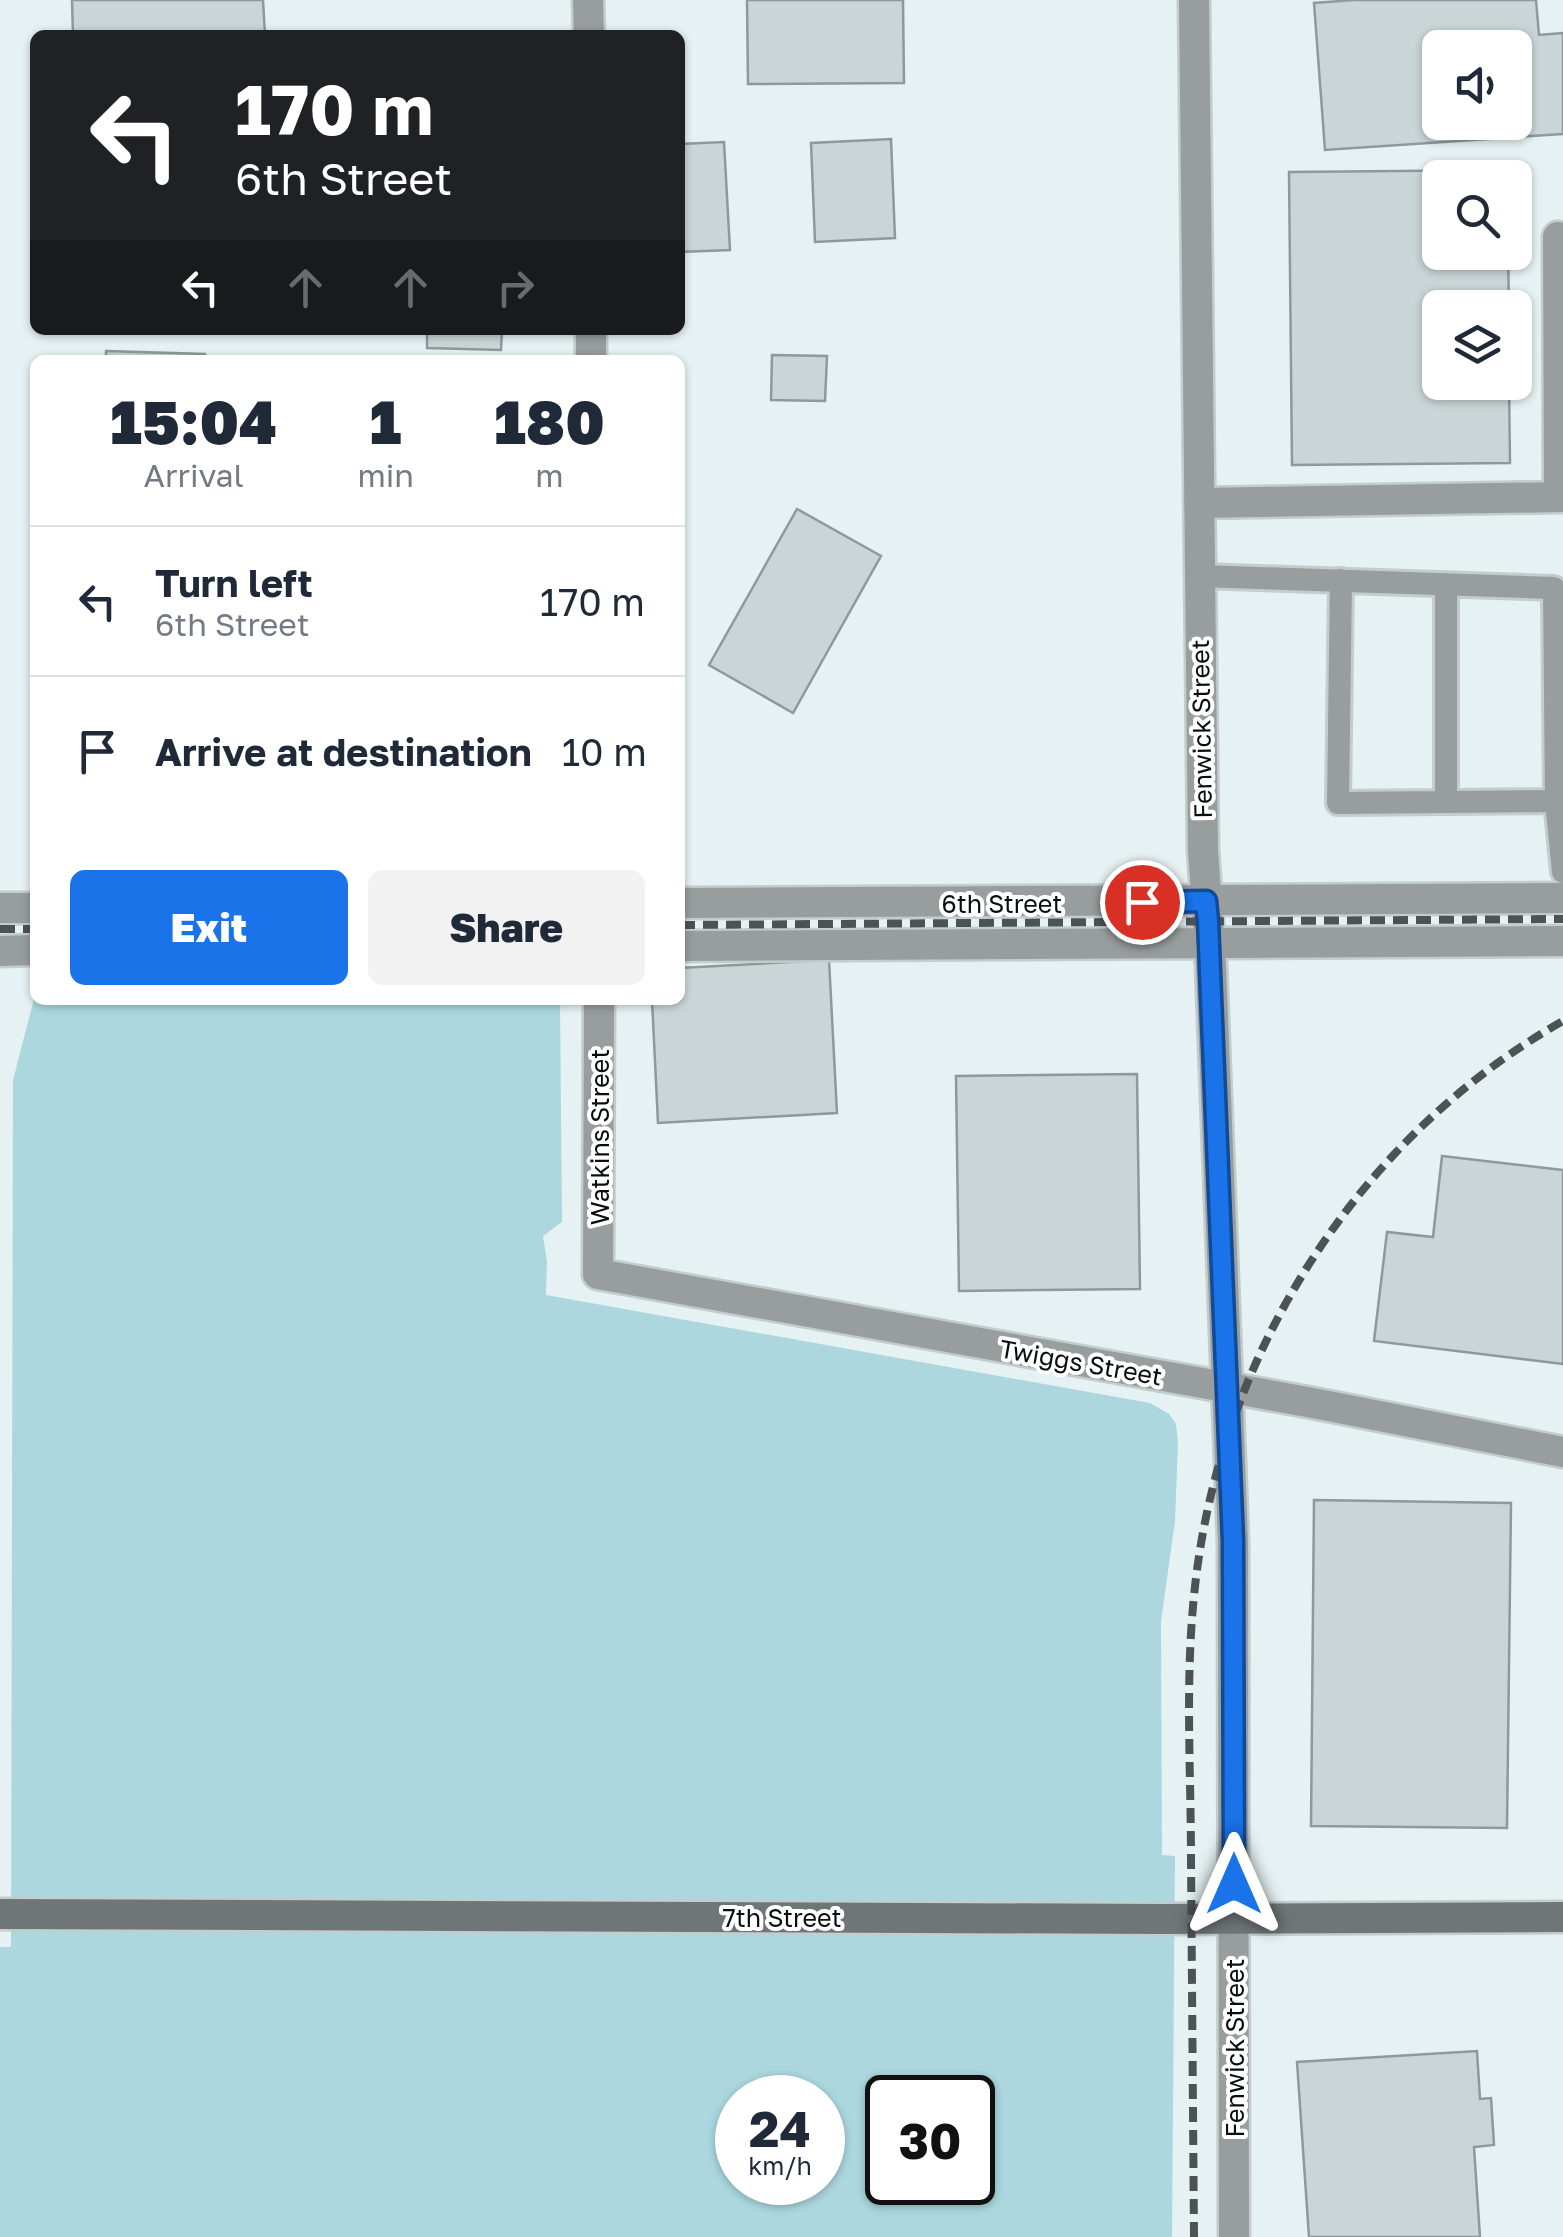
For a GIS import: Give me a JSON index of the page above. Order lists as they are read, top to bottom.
{
  "streets": {
    "main road": ["7th Street"],
    "street": [
      "Fenwick Street",
      "6th Street",
      "Watkins Street",
      "Twiggs Street"
    ]
  },
  "crossings": [
    ["Fenwick Street", "6th Street"],
    ["Fenwick Street", "Twiggs Street"],
    ["Fenwick Street", "7th Street"],
    ["Watkins Street", "Twiggs Street"]
  ],
  "page": {
    "turn": ["170 m", "6th Street"],
    "eta": [
      "15:04",
      "Arrival",
      "1",
      "min",
      "180",
      "m"
    ],
    "list": [
      {
        "name": "Turn left",
        "note": "6th Street",
        "value": "170 m"
      },
      {
        "name": "Arrive at destination",
        "value": "10 m"
      }
    ],
    "buttons": ["Exit", "Share"],
    "speed": "24 km/h",
    "limit": "30"
  }
}
